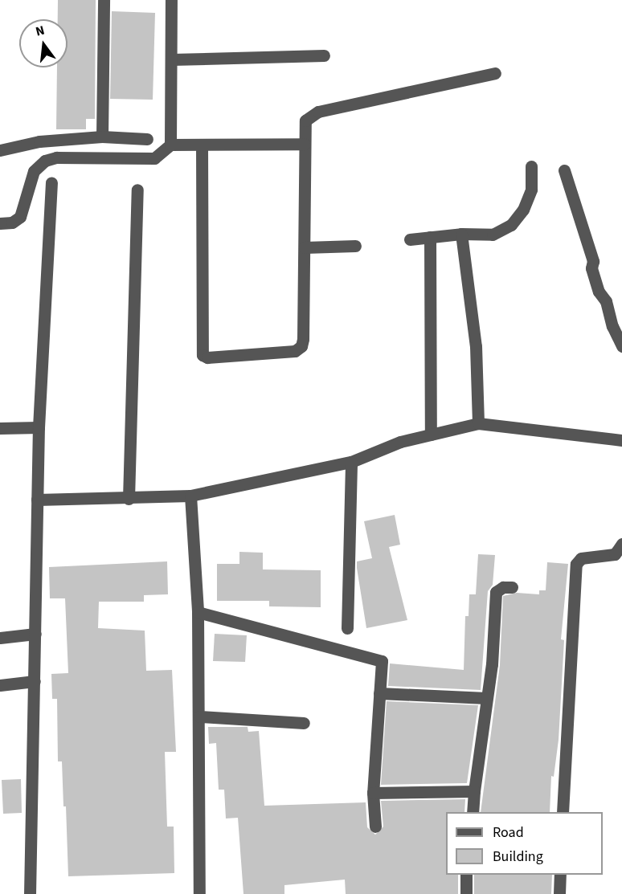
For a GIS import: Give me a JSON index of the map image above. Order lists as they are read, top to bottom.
{
  "legend": ["Road", "Building"],
  "north": "top"
}
